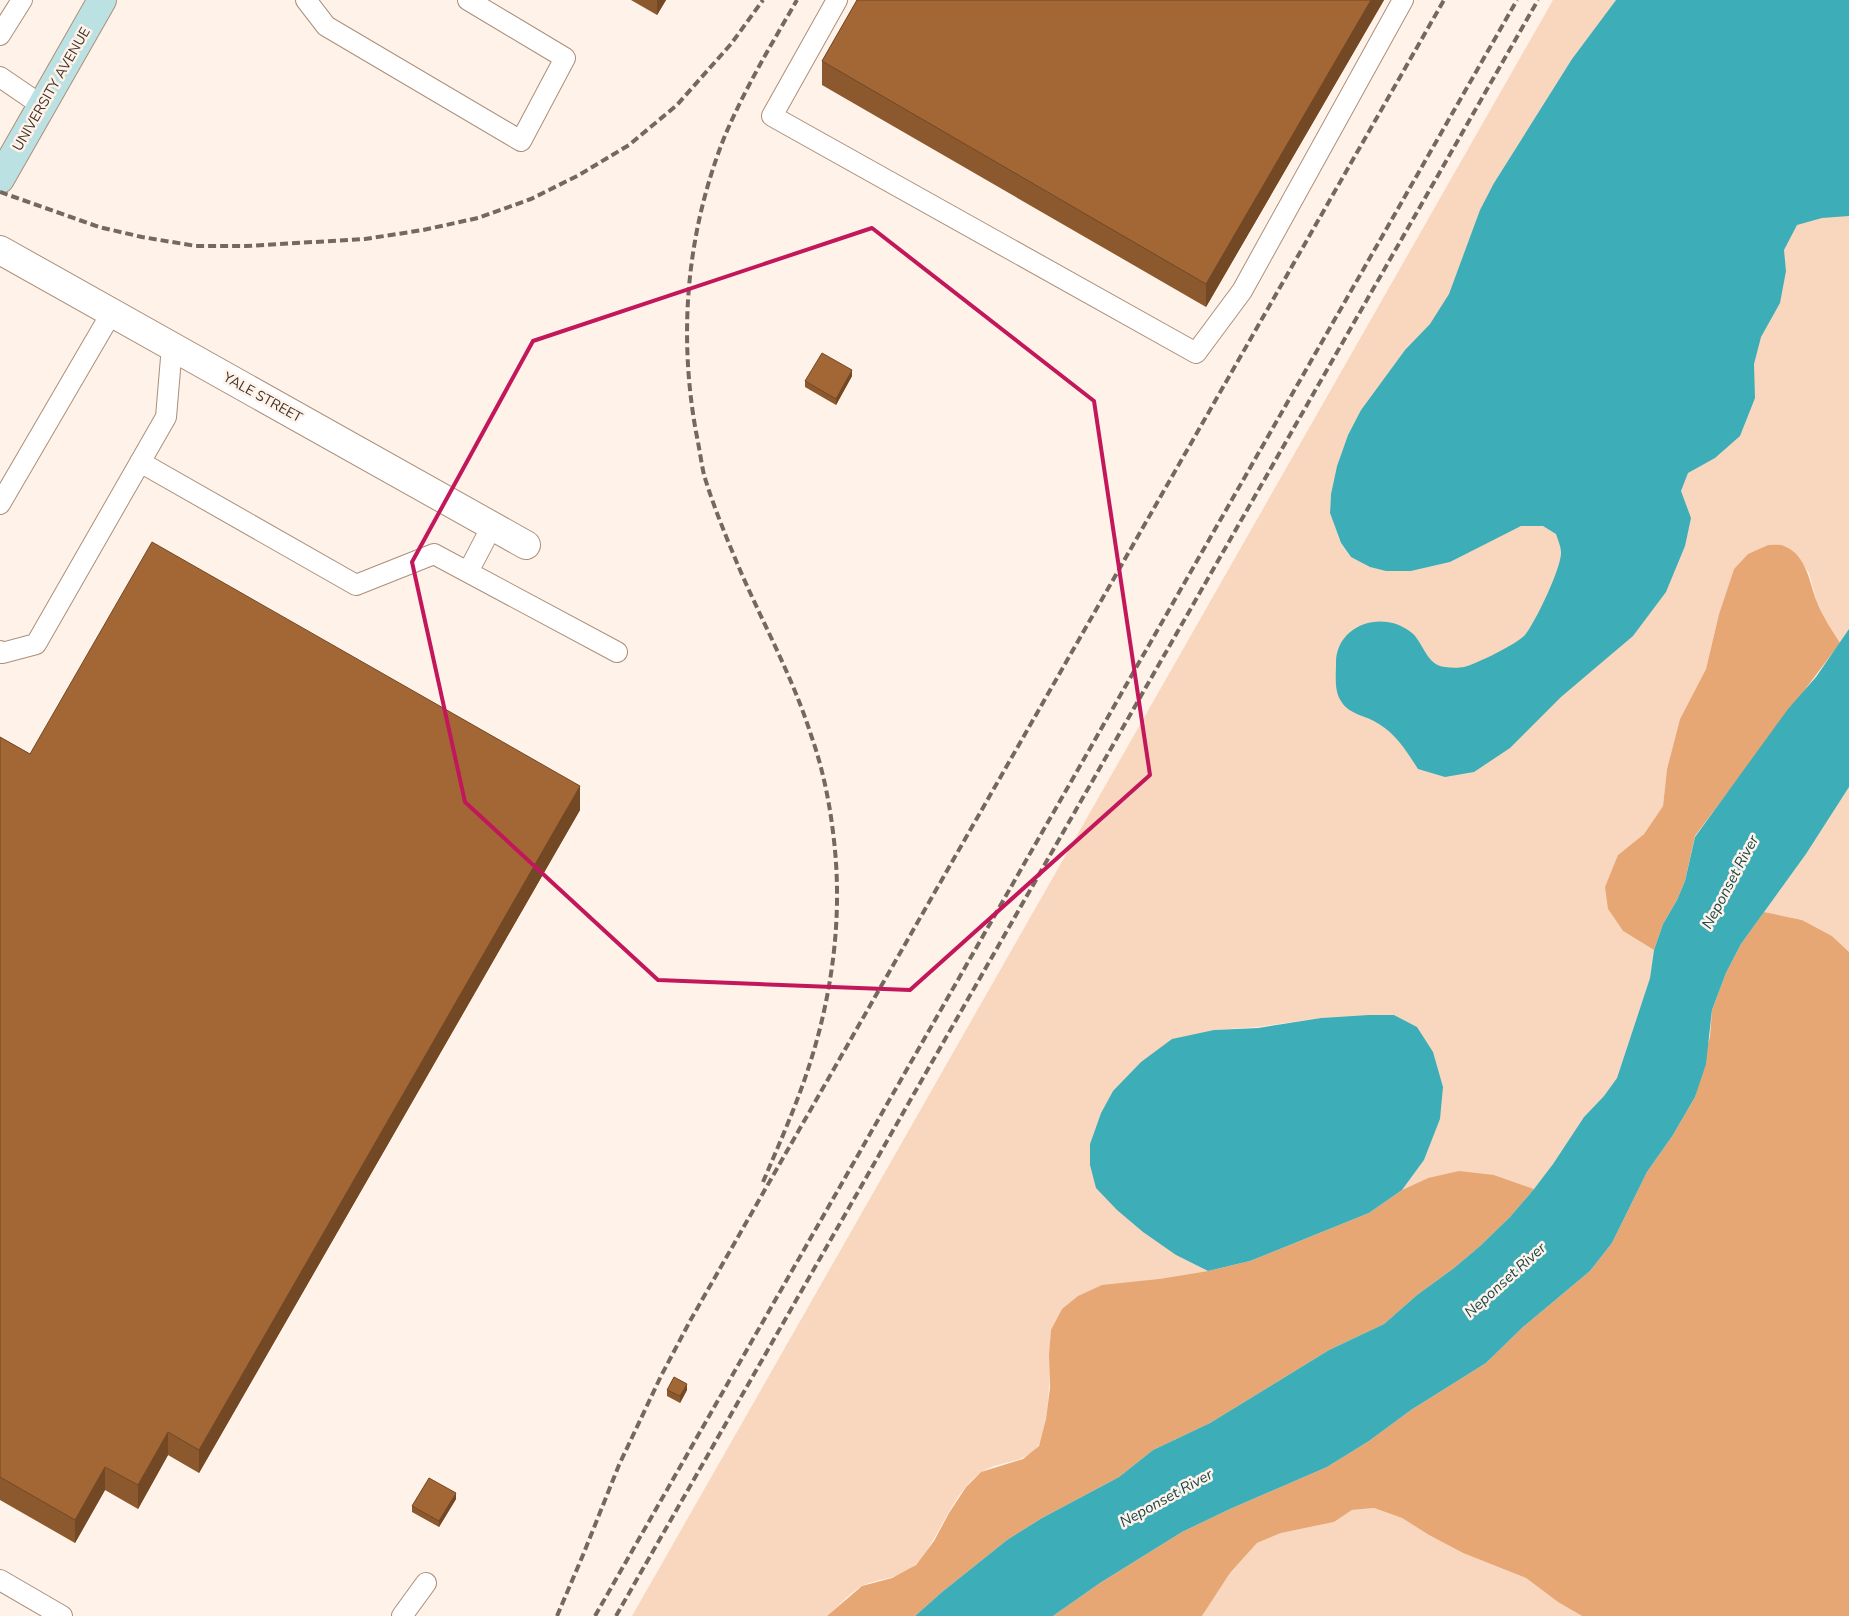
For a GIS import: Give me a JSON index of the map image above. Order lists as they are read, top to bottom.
{
  "streets": {
    "main road": ["UNIVERSITY AVENUE"],
    "street": ["YALE STREET"]
  },
  "water": ["Neponset River"]
}
